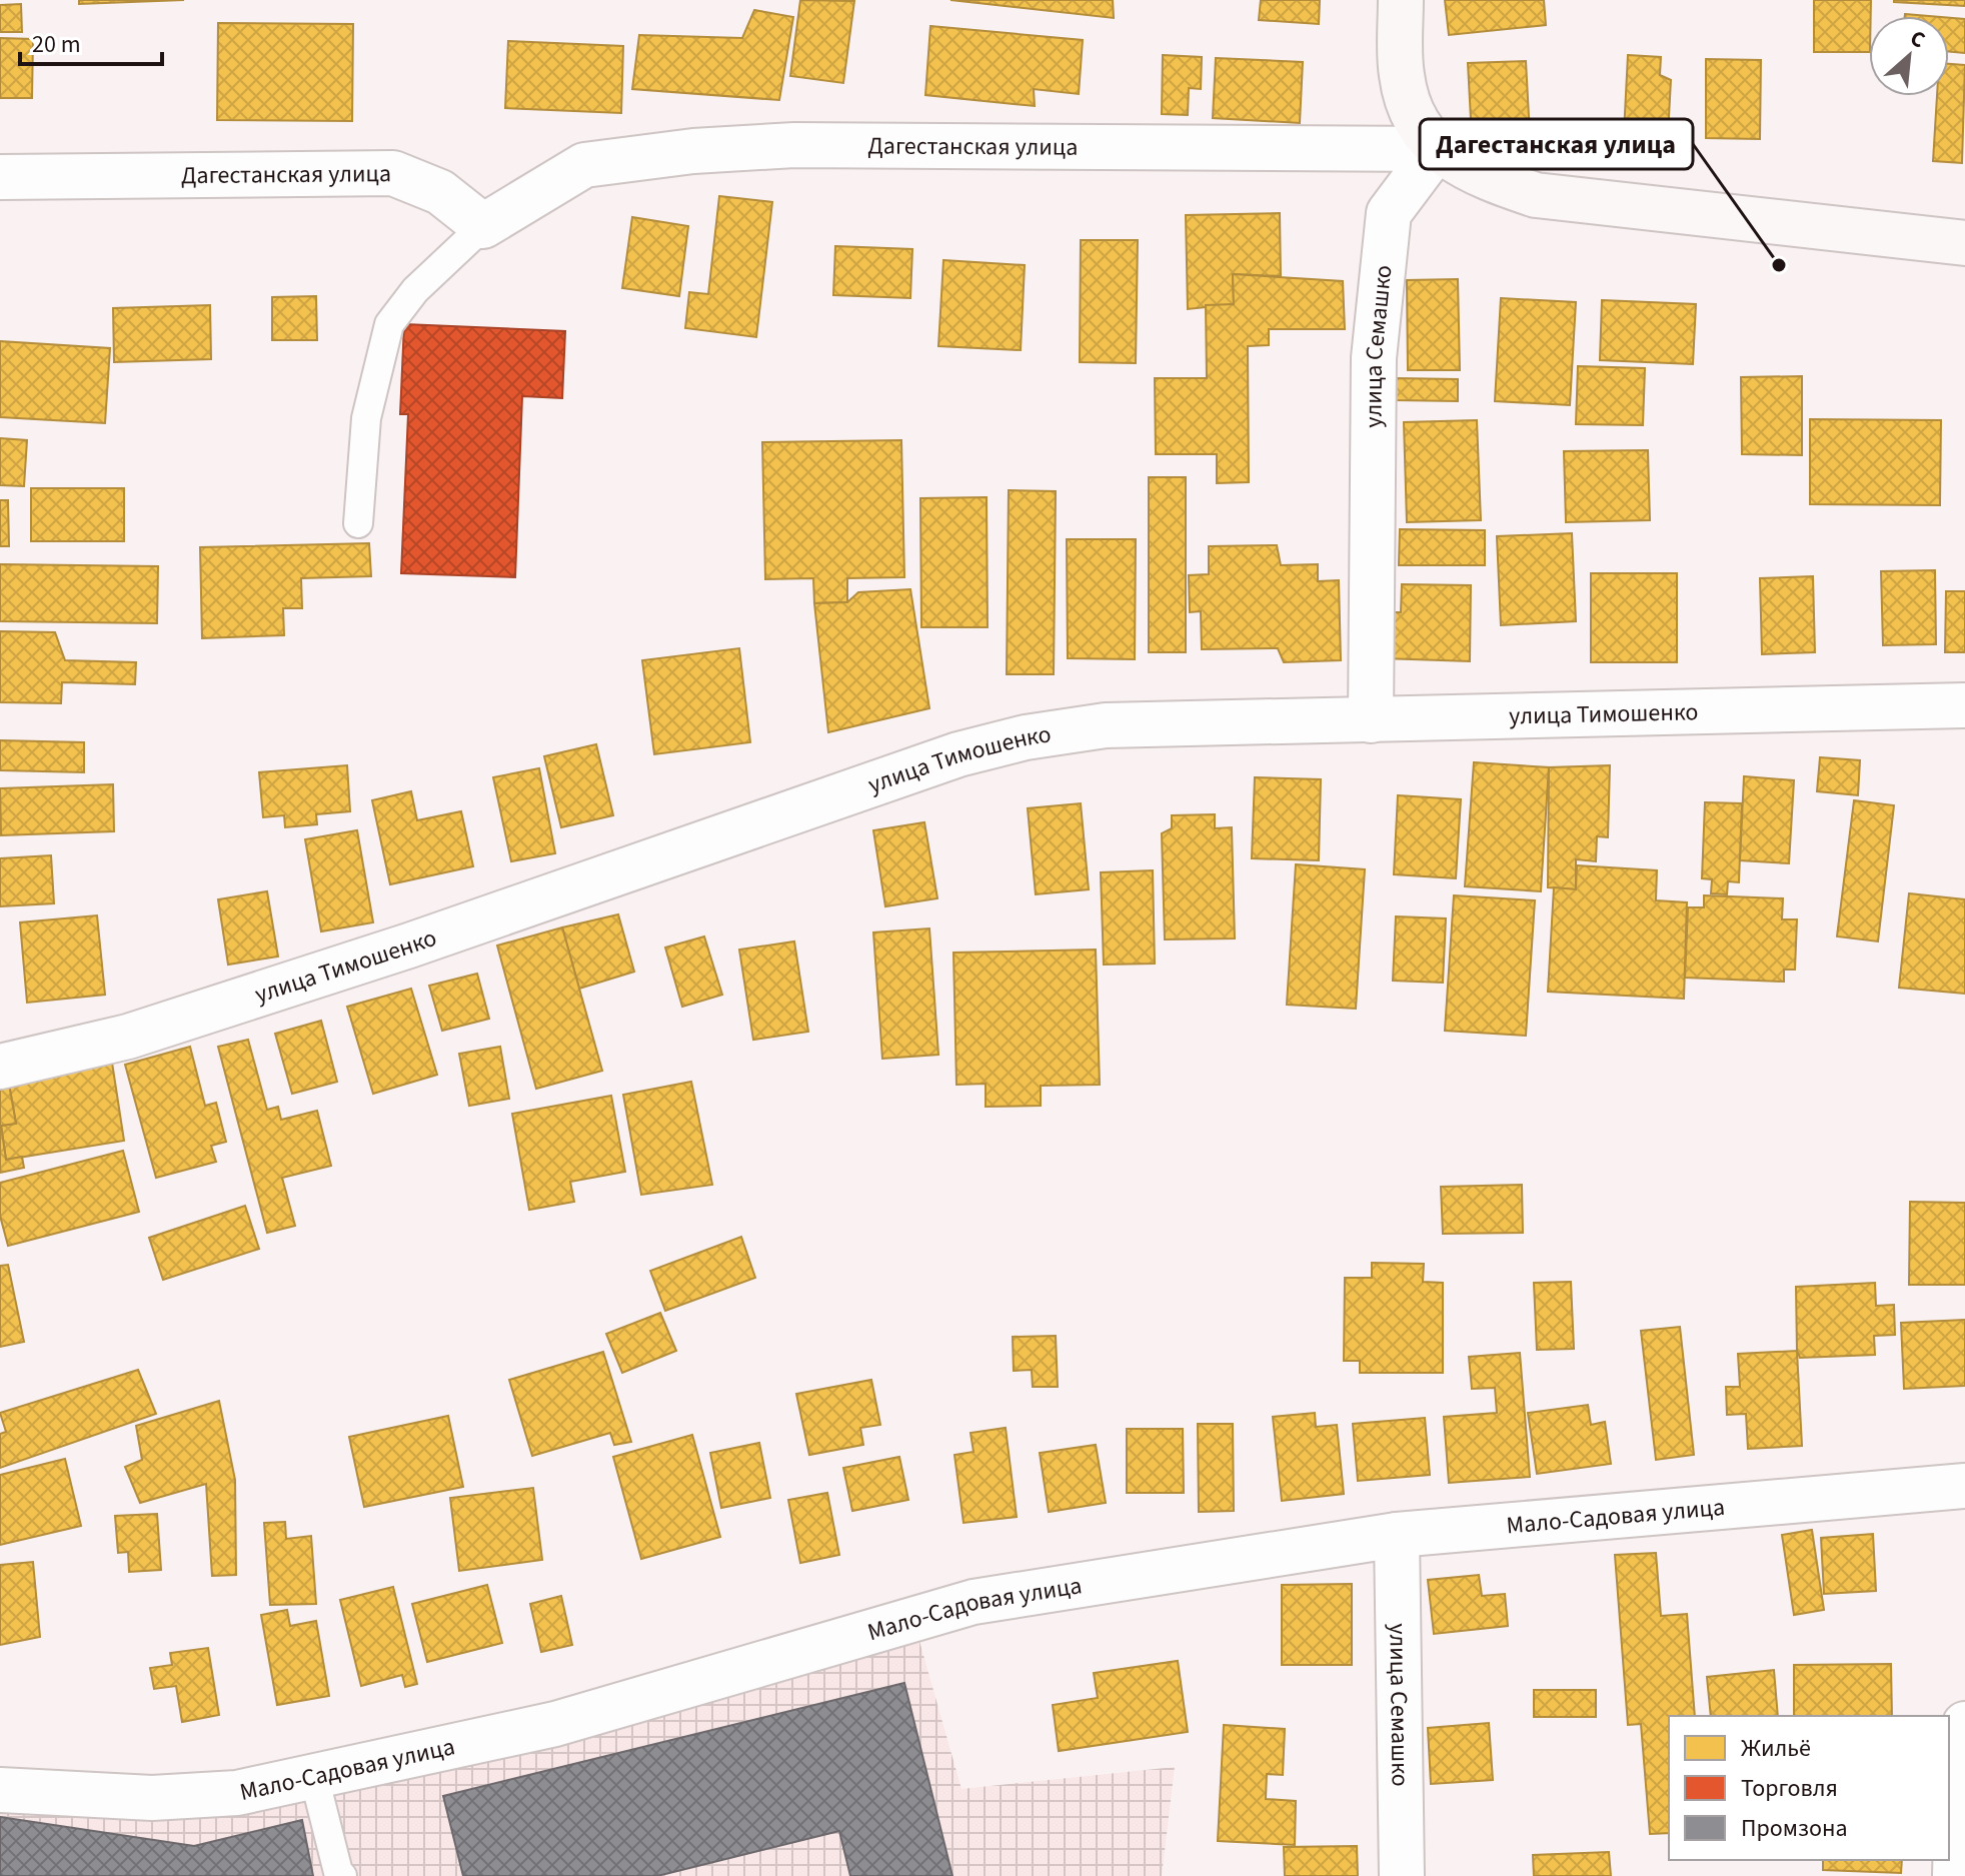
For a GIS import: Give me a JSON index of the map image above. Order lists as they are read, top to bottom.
{
  "streets": {
    "street": [
      "Дагестанская улица",
      "улица Семашко",
      "улица Тимошенко",
      "Мало-Садовая улица"
    ]
  },
  "crossings": [
    ["Дагестанская улица", "улица Семашко"],
    ["улица Семашко", "улица Тимошенко"],
    ["улица Семашко", "Мало-Садовая улица"]
  ],
  "places": ["Дагестанская улица"],
  "legend": ["Жильё", "Торговля", "Промзона"],
  "scale_bar": "20 m",
  "north": "top right"
}
